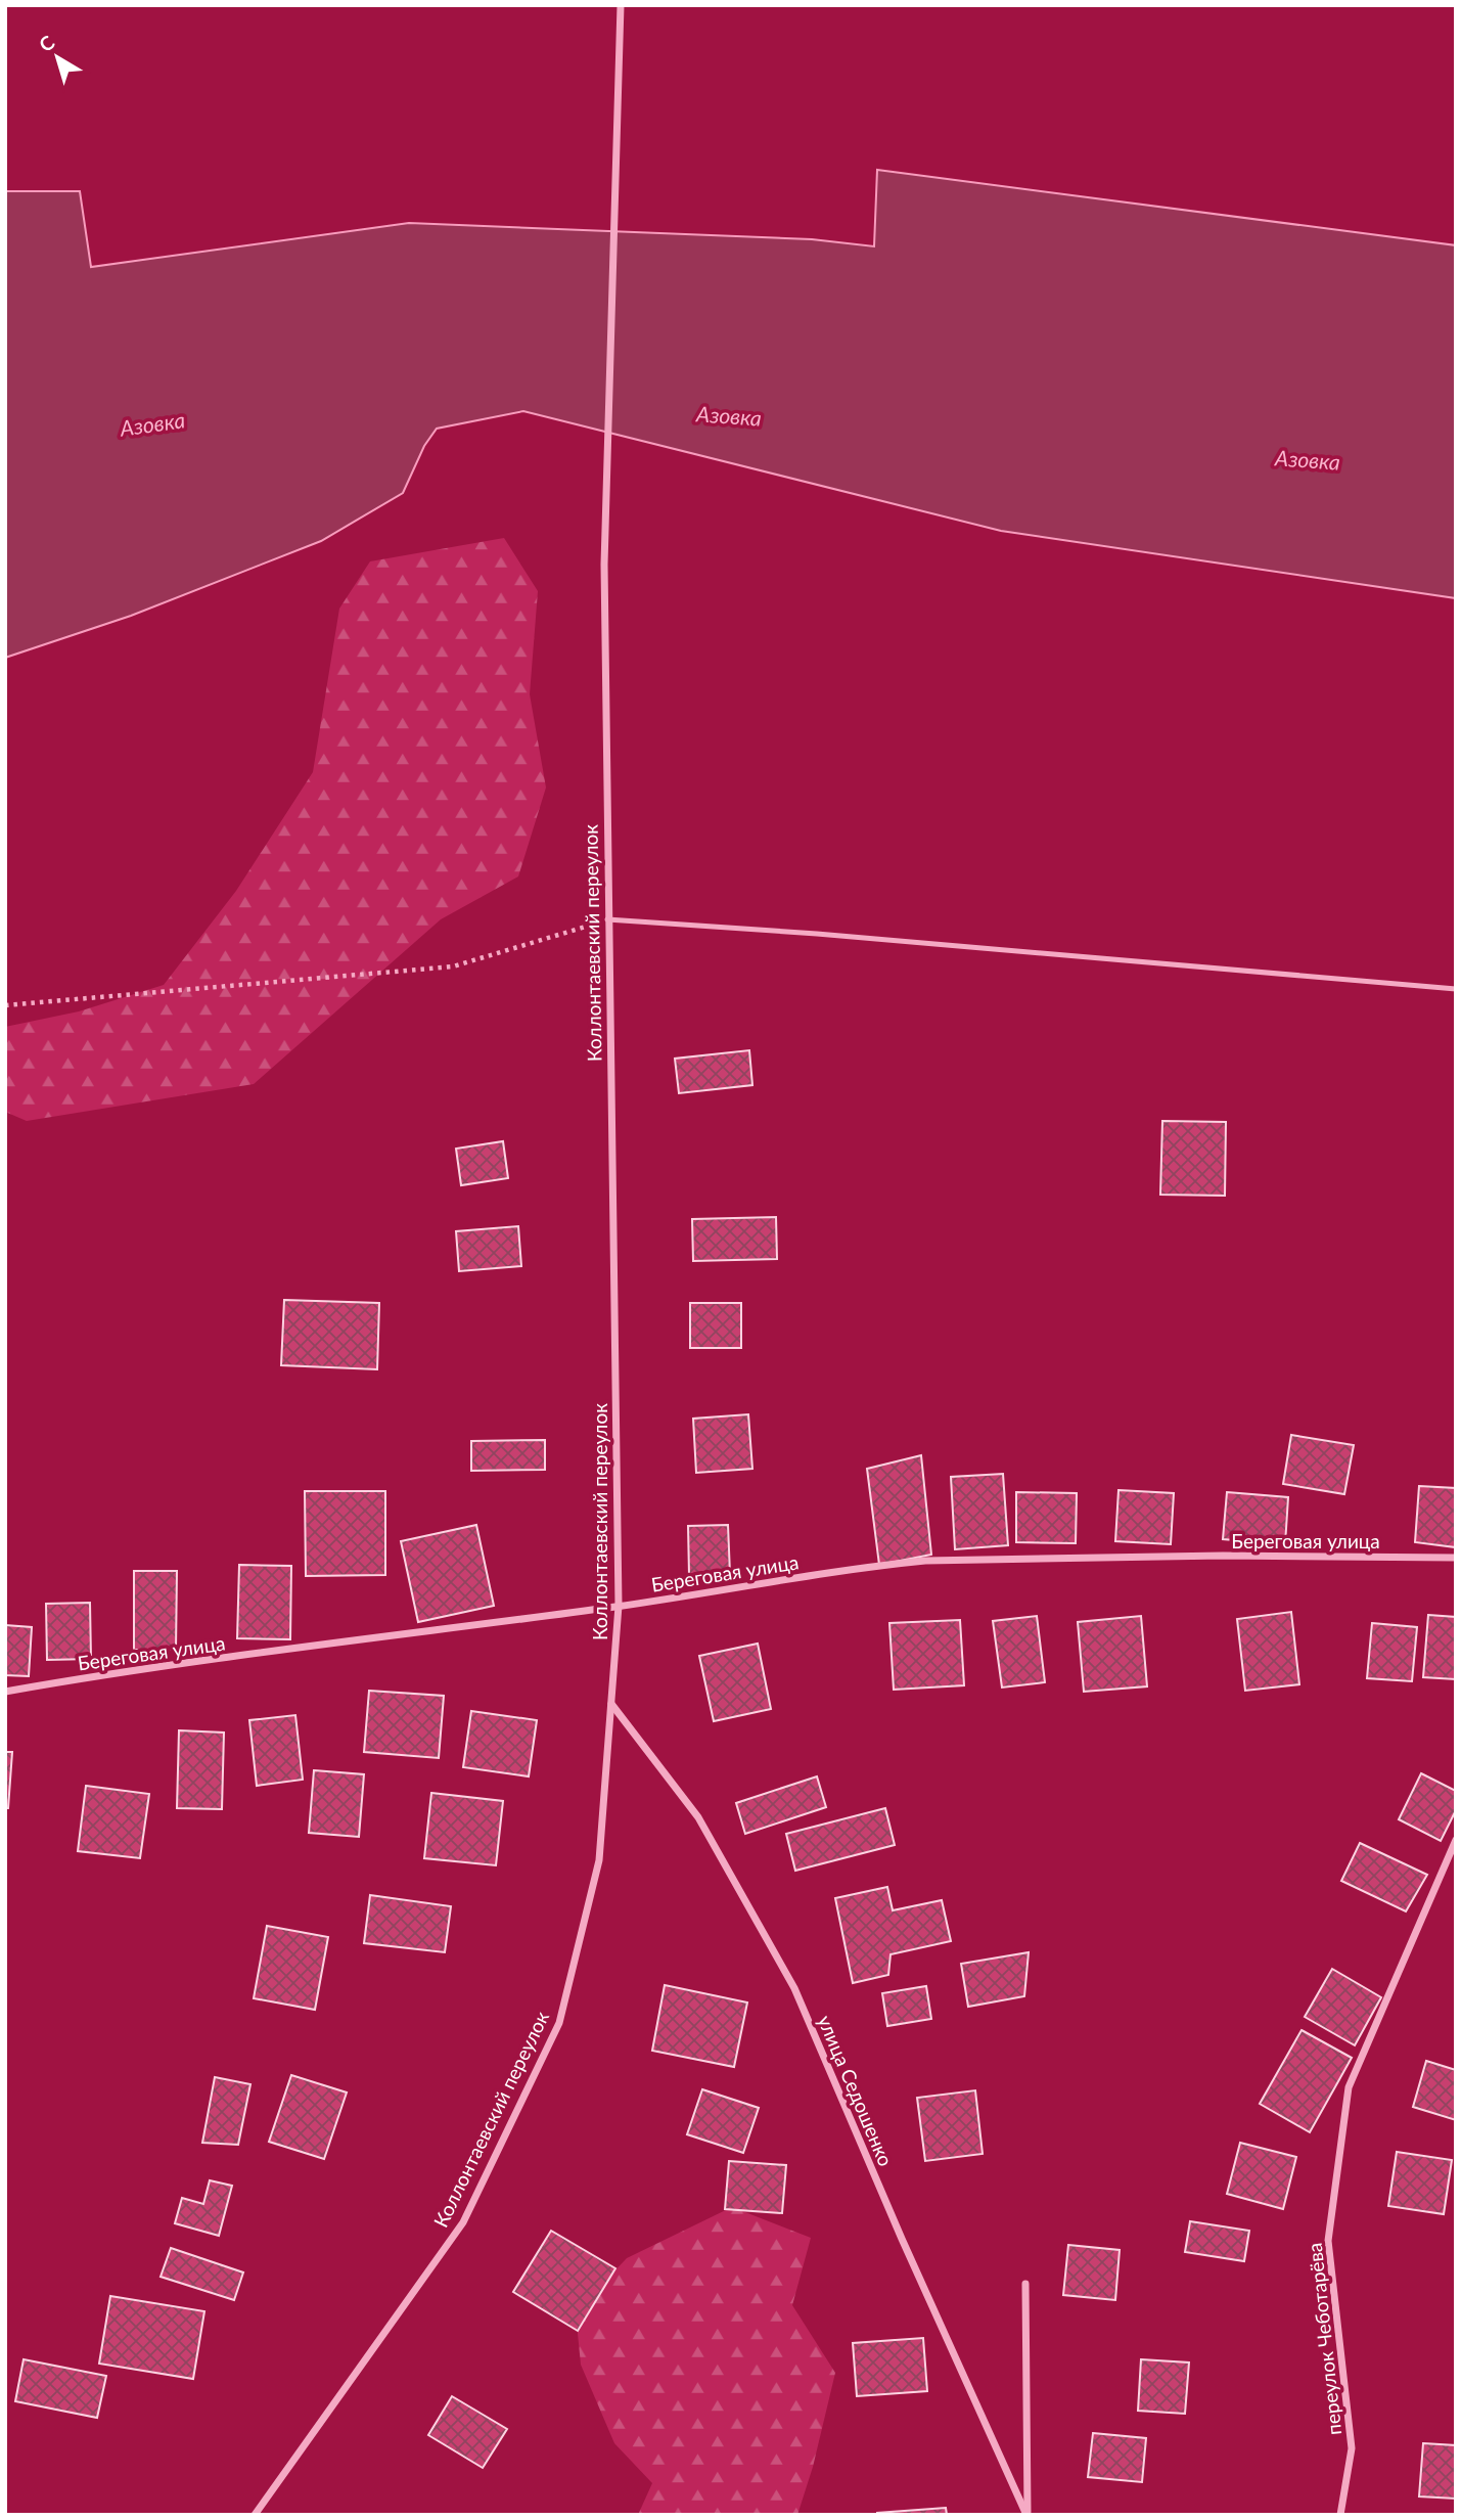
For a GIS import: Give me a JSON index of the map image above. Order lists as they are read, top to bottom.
{
  "streets": {
    "street": [
      "Коллонтаевский переулок",
      "Береговая улица",
      "улица Седошенко",
      "переулок Чеботарёва"
    ]
  },
  "crossings": [
    ["Коллонтаевский переулок", "Береговая улица"],
    ["Коллонтаевский переулок", "улица Седошенко"]
  ],
  "water": ["Азовка"],
  "north": "top left"
}
